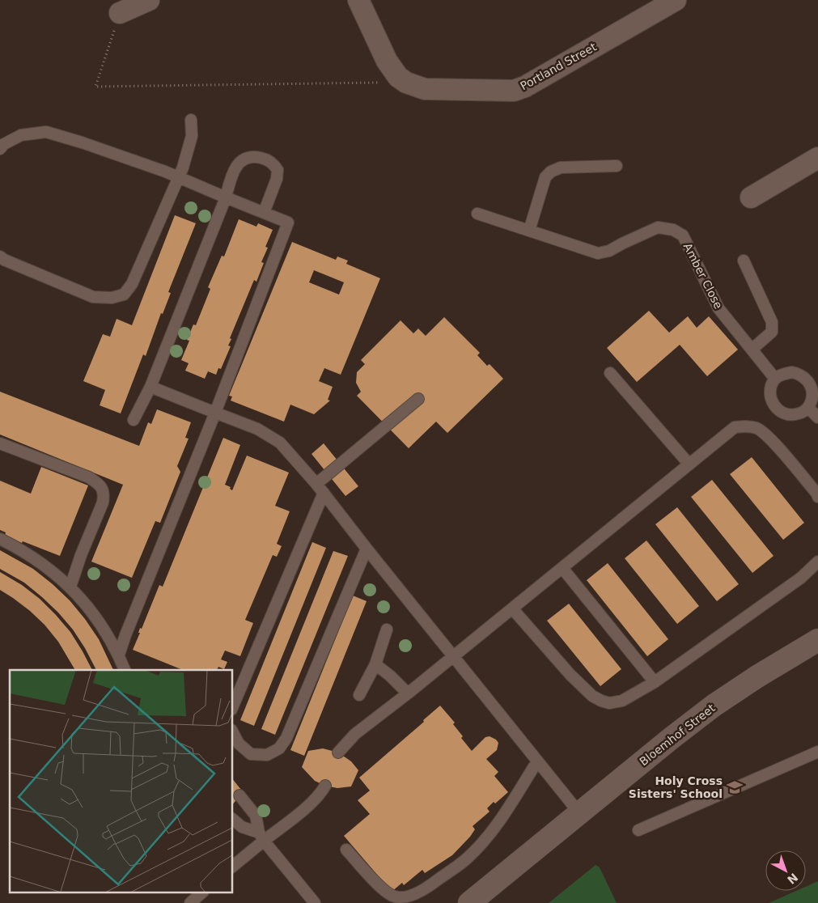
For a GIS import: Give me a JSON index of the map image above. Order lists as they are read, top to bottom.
{
  "streets": {
    "street": ["Portland Street", "Bloemhof Street"],
    "lane": ["Amber Close"]
  },
  "places": {
    "school or university": ["Holy Cross Sisters' School"]
  },
  "north": "bottom right"
}
